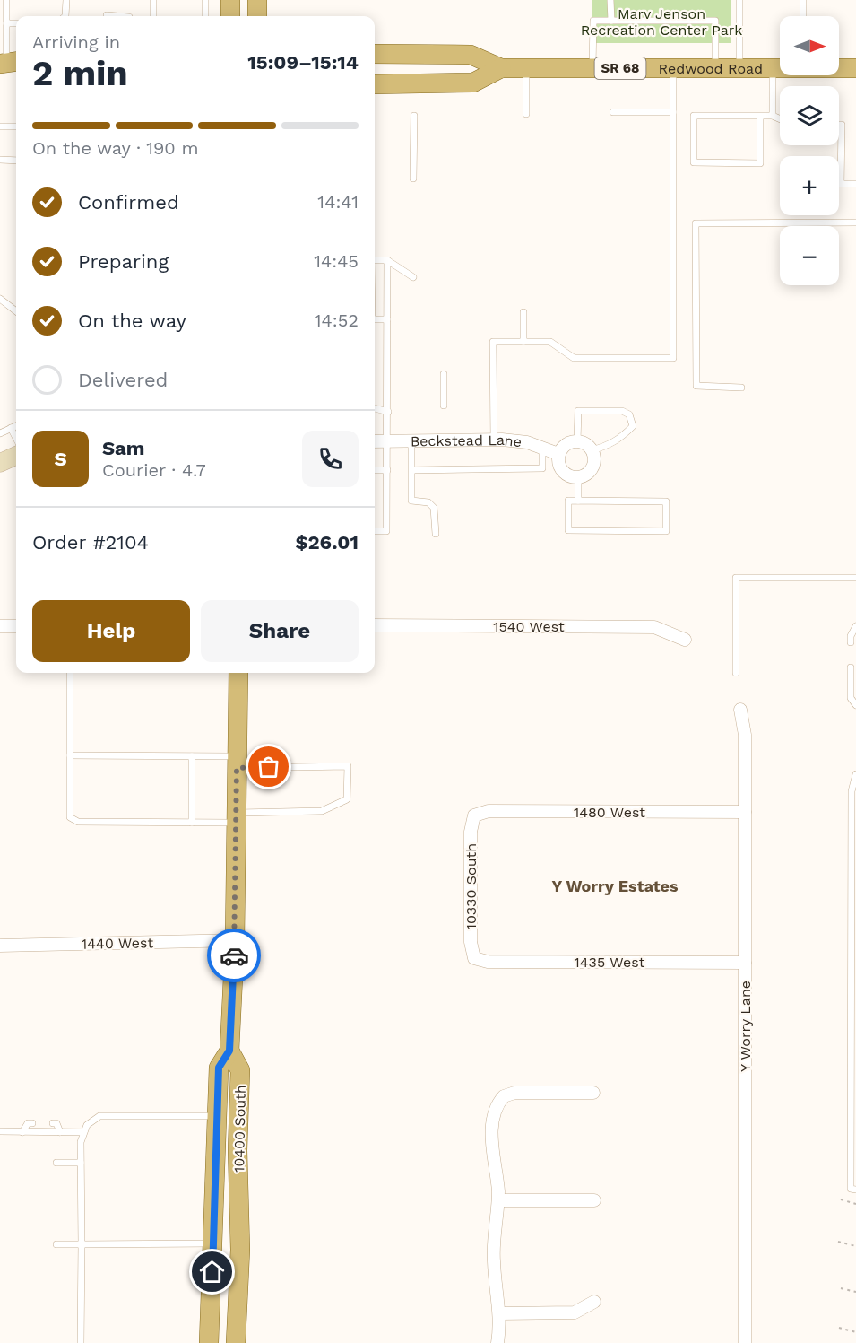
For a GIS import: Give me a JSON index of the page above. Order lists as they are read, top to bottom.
{
  "streets": {
    "main road": ["SR 68", "Redwood Road", "10400 South"],
    "street": [
      "Beckstead Lane",
      "1540 West",
      "1480 West",
      "10330 South",
      "1440 West",
      "1435 West",
      "Y Worry Lane"
    ]
  },
  "crossings": [
    ["1480 West", "10330 South"],
    ["1480 West", "Y Worry Lane"],
    ["10330 South", "1435 West"],
    ["1435 West", "Y Worry Lane"]
  ],
  "districts": ["Y Worry Estates"],
  "parks": ["Marv Jenson Recreation Center Park"],
  "north": "right",
  "page": {
    "map_buttons": ["+", "−"],
    "heading": ["2 min", "Arriving in", "15:09–15:14"],
    "panel": [
      "Sam",
      "Courier · 4.7",
      "Order #2104",
      "$26.01"
    ],
    "bar": "On the way · 190 m",
    "list": [
      ["Confirmed", "14:41"],
      ["Preparing", "14:45"],
      ["On the way", "14:52"],
      "Delivered"
    ],
    "round": "S",
    "buttons": ["Help", "Share"]
  }
}
